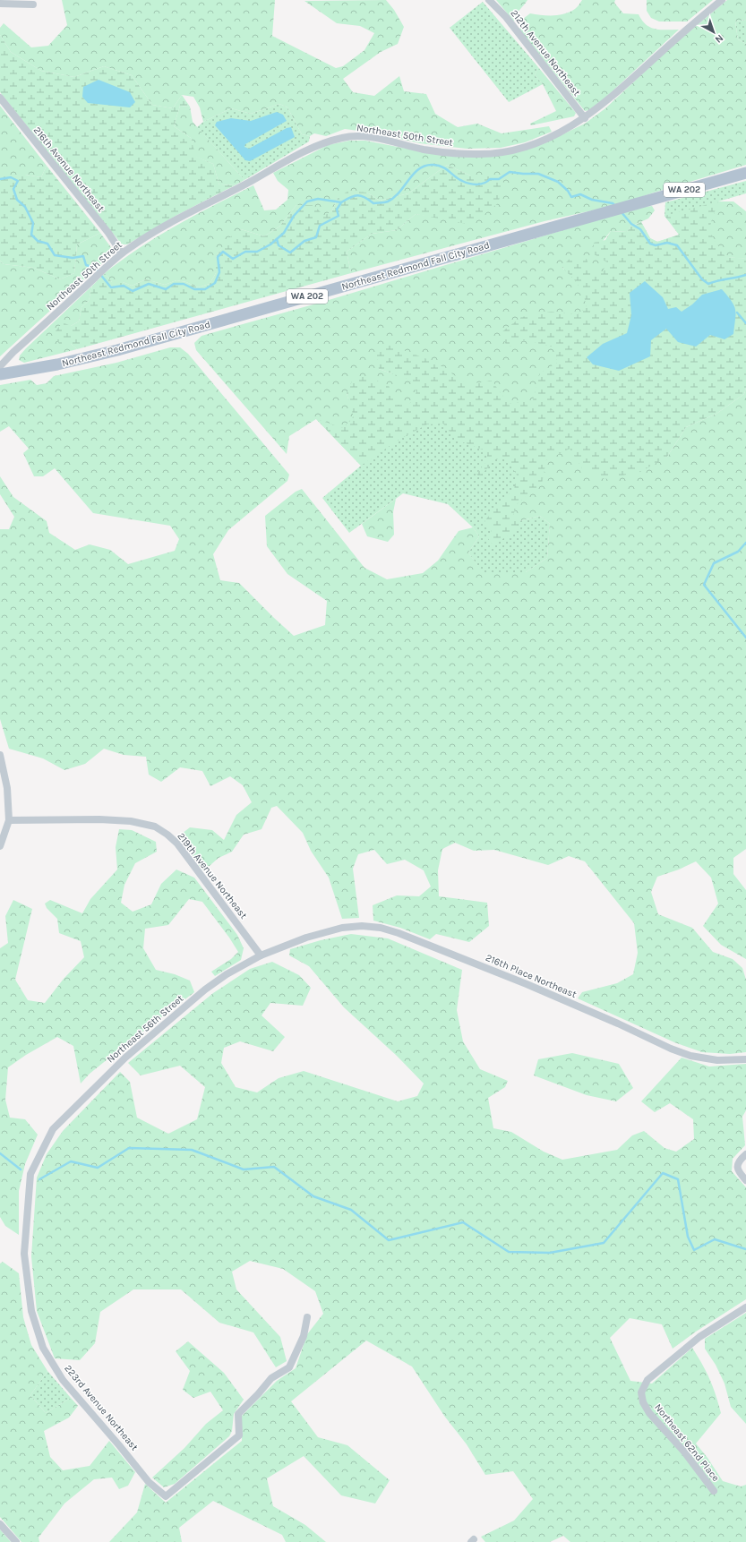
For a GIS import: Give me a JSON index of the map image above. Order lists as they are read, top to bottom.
{
  "streets": {
    "main road": ["WA 202", "Northeast Redmond Fall City Road"],
    "street": [
      "212th Avenue Northeast",
      "Northeast 50th Street",
      "216th Avenue Northeast",
      "219th Avenue Northeast",
      "216th Place Northeast",
      "Northeast 56th Street",
      "223rd Avenue Northeast",
      "Northeast 62nd Place"
    ]
  },
  "crossings": [
    ["212th Avenue Northeast", "Northeast 50th Street"],
    ["Northeast 50th Street", "216th Avenue Northeast"],
    ["219th Avenue Northeast", "Northeast 56th Street"],
    ["216th Place Northeast", "Northeast 56th Street"],
    ["Northeast 56th Street", "223rd Avenue Northeast"]
  ],
  "north": "bottom right"
}
